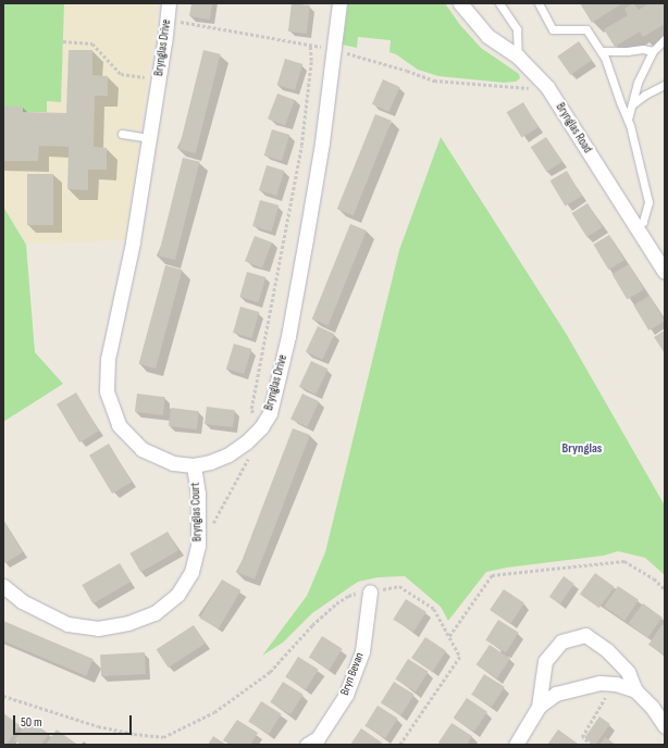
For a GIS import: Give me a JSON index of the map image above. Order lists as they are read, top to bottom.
{
  "streets": {
    "street": [
      "Brynglas Drive",
      "Brynglas Road",
      "Brynglas Court",
      "Bryn Bevan"
    ]
  },
  "crossings": [
    ["Brynglas Drive", "Brynglas Court"]
  ],
  "districts": ["Brynglas"],
  "scale_bar": "50 m"
}
